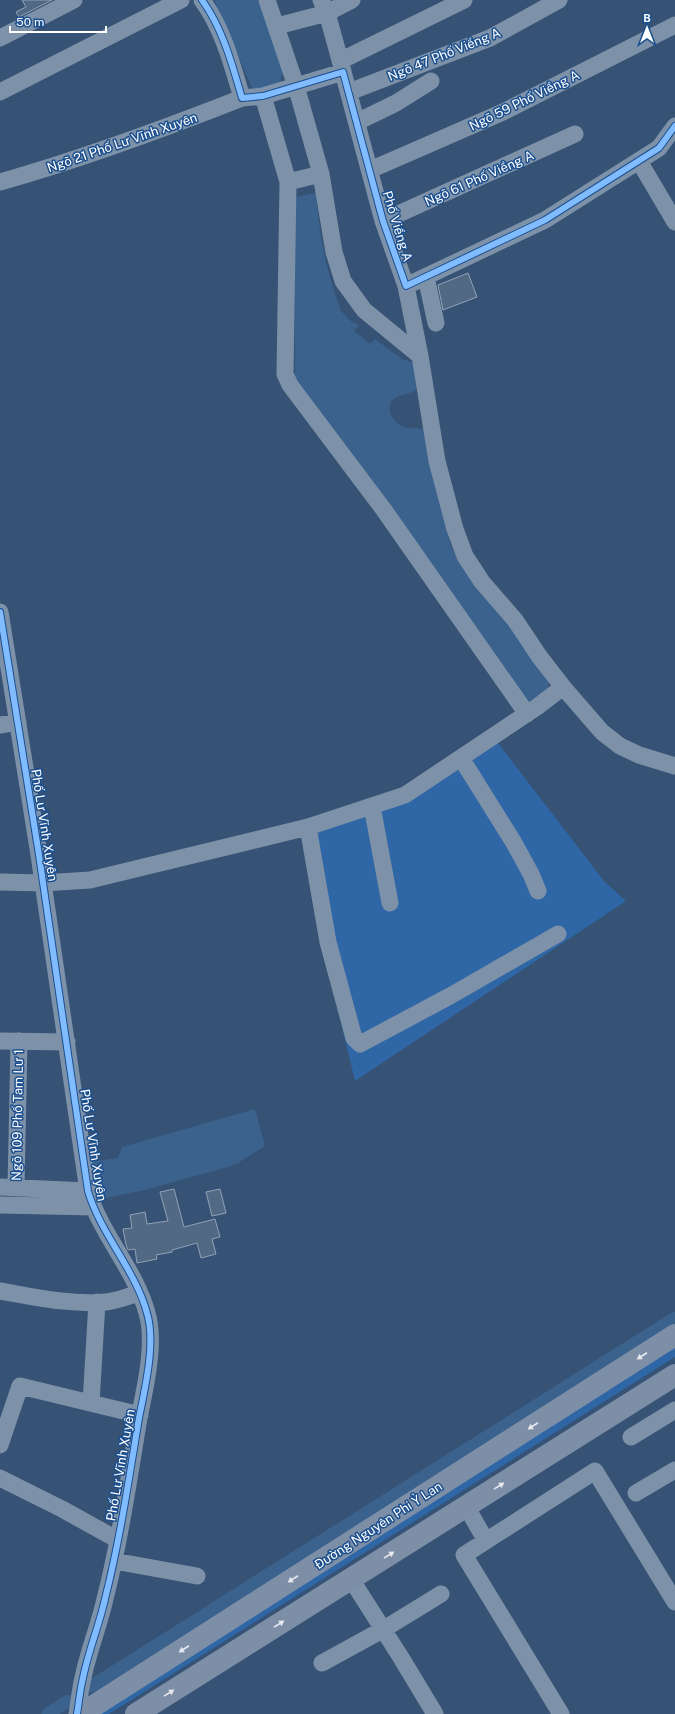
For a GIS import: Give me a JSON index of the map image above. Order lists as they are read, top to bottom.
{
  "streets": {
    "main road": ["Đường Nguyên Phi Ỷ Lan"],
    "street": [
      "Ngõ 47 Phố Viềng A",
      "Ngõ 59 Phố Viềng A",
      "Ngõ 21 Phố Lư Vĩnh Xuyên",
      "Ngõ 61 Phố Viềng A",
      "Phố Viềng A",
      "Phố Lư Vĩnh Xuyên",
      "Ngõ 109 Phố Tam Lư 1"
    ]
  },
  "crossings": [
    ["Ngõ 47 Phố Viềng A", "Phố Viềng A"],
    ["Ngõ 59 Phố Viềng A", "Phố Viềng A"],
    ["Ngõ 61 Phố Viềng A", "Phố Viềng A"]
  ],
  "scale_bar": "50 m",
  "north": "top"
}
